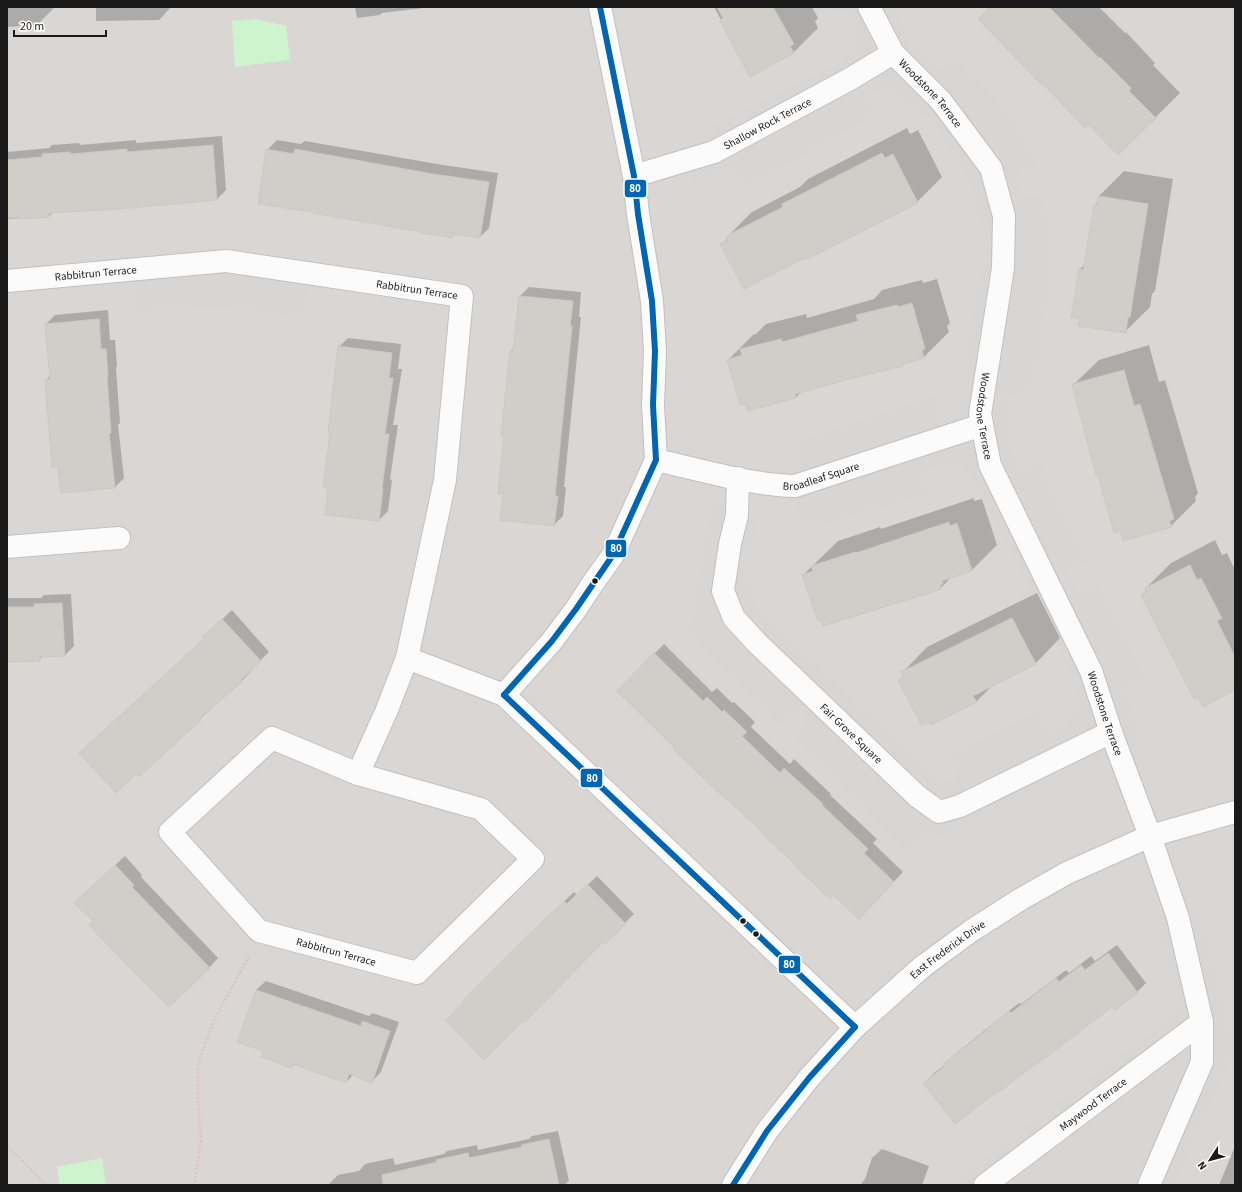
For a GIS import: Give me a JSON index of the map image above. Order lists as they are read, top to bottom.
{
  "streets": {
    "street": [
      "Woodstone Terrace",
      "Shallow Rock Terrace",
      "Rabbitrun Terrace",
      "Broadleaf Square",
      "Fair Grove Square",
      "East Frederick Drive",
      "Maywood Terrace"
    ]
  },
  "crossings": [
    ["Woodstone Terrace", "Shallow Rock Terrace"],
    ["Woodstone Terrace", "Broadleaf Square"],
    ["Woodstone Terrace", "Fair Grove Square"],
    ["Woodstone Terrace", "East Frederick Drive"],
    ["Broadleaf Square", "Fair Grove Square"]
  ],
  "lines": ["transit line 80"],
  "scale_bar": "20 m",
  "north": "bottom left"
}
